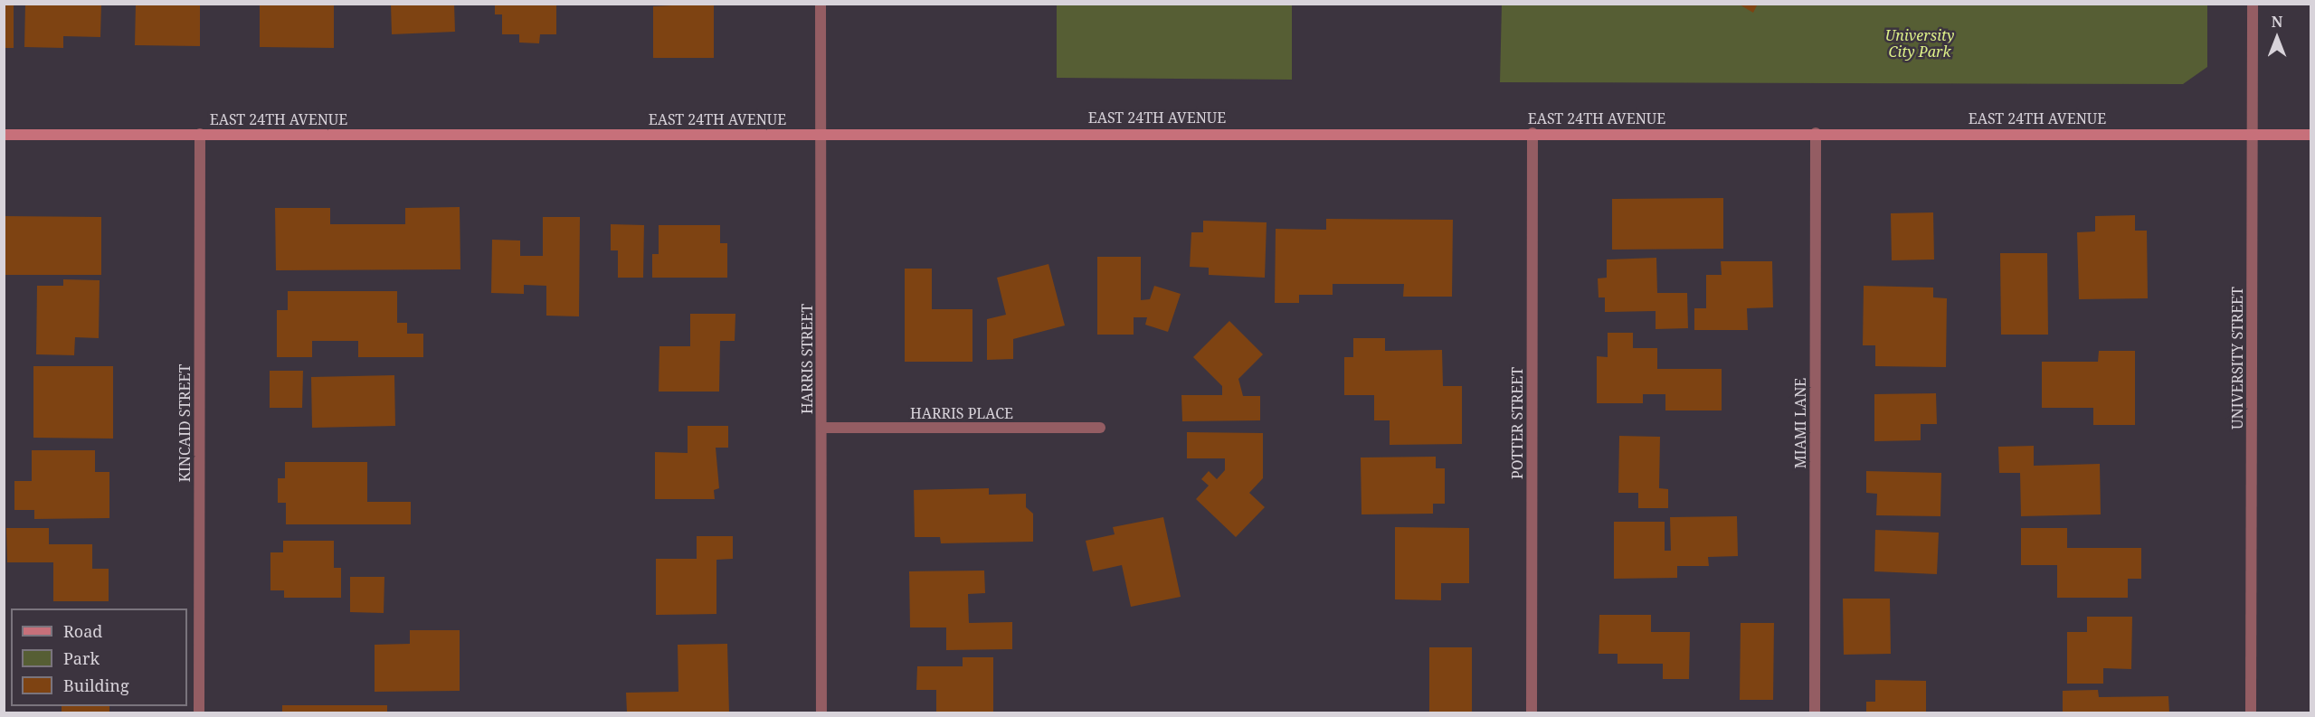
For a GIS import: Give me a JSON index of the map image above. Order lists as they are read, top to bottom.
{
  "streets": {
    "street": [
      "EAST 24TH AVENUE",
      "UNIVERSITY STREET",
      "HARRIS STREET",
      "HARRIS PLACE",
      "KINCAID STREET",
      "POTTER STREET",
      "MIAMI LANE"
    ]
  },
  "crossings": [
    ["EAST 24TH AVENUE", "UNIVERSITY STREET"],
    ["EAST 24TH AVENUE", "HARRIS STREET"],
    ["EAST 24TH AVENUE", "KINCAID STREET"],
    ["EAST 24TH AVENUE", "POTTER STREET"],
    ["EAST 24TH AVENUE", "MIAMI LANE"],
    ["HARRIS STREET", "HARRIS PLACE"]
  ],
  "parks": ["University City Park"],
  "legend": ["Road", "Park", "Building"],
  "north": "top"
}
